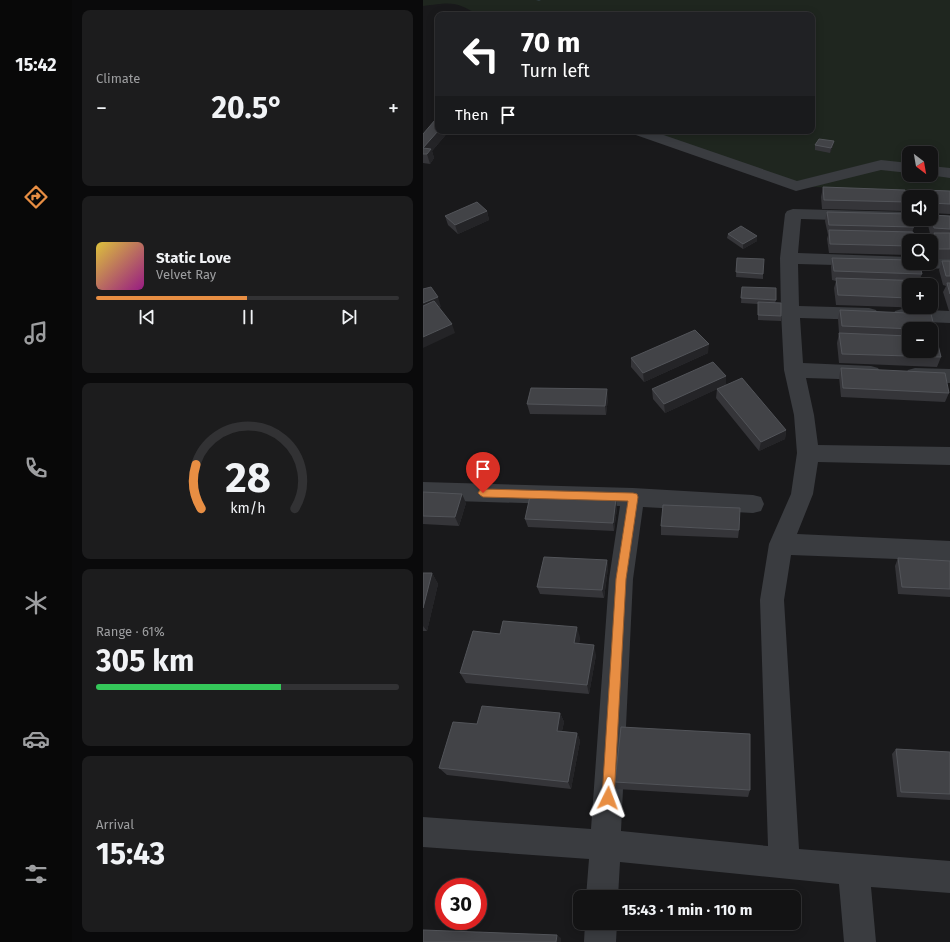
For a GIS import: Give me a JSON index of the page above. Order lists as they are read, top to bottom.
{
  "north": "bottom right",
  "page": {
    "tabs": "15:42",
    "tile": [
      "Climate",
      ["Range · 61%", "305 km"],
      ["Arrival", "15:43"]
    ],
    "turn": ["70 m", "Turn left"],
    "heat": ["−", "20.5°", "+"],
    "then": "Then",
    "map_buttons": ["+", "−"],
    "song": ["Static Love", "Velvet Ray"],
    "limit": "30",
    "trip": "15:43 · 1 min · 110 m",
    "gauge": ["28", "km/h"]
  }
}
